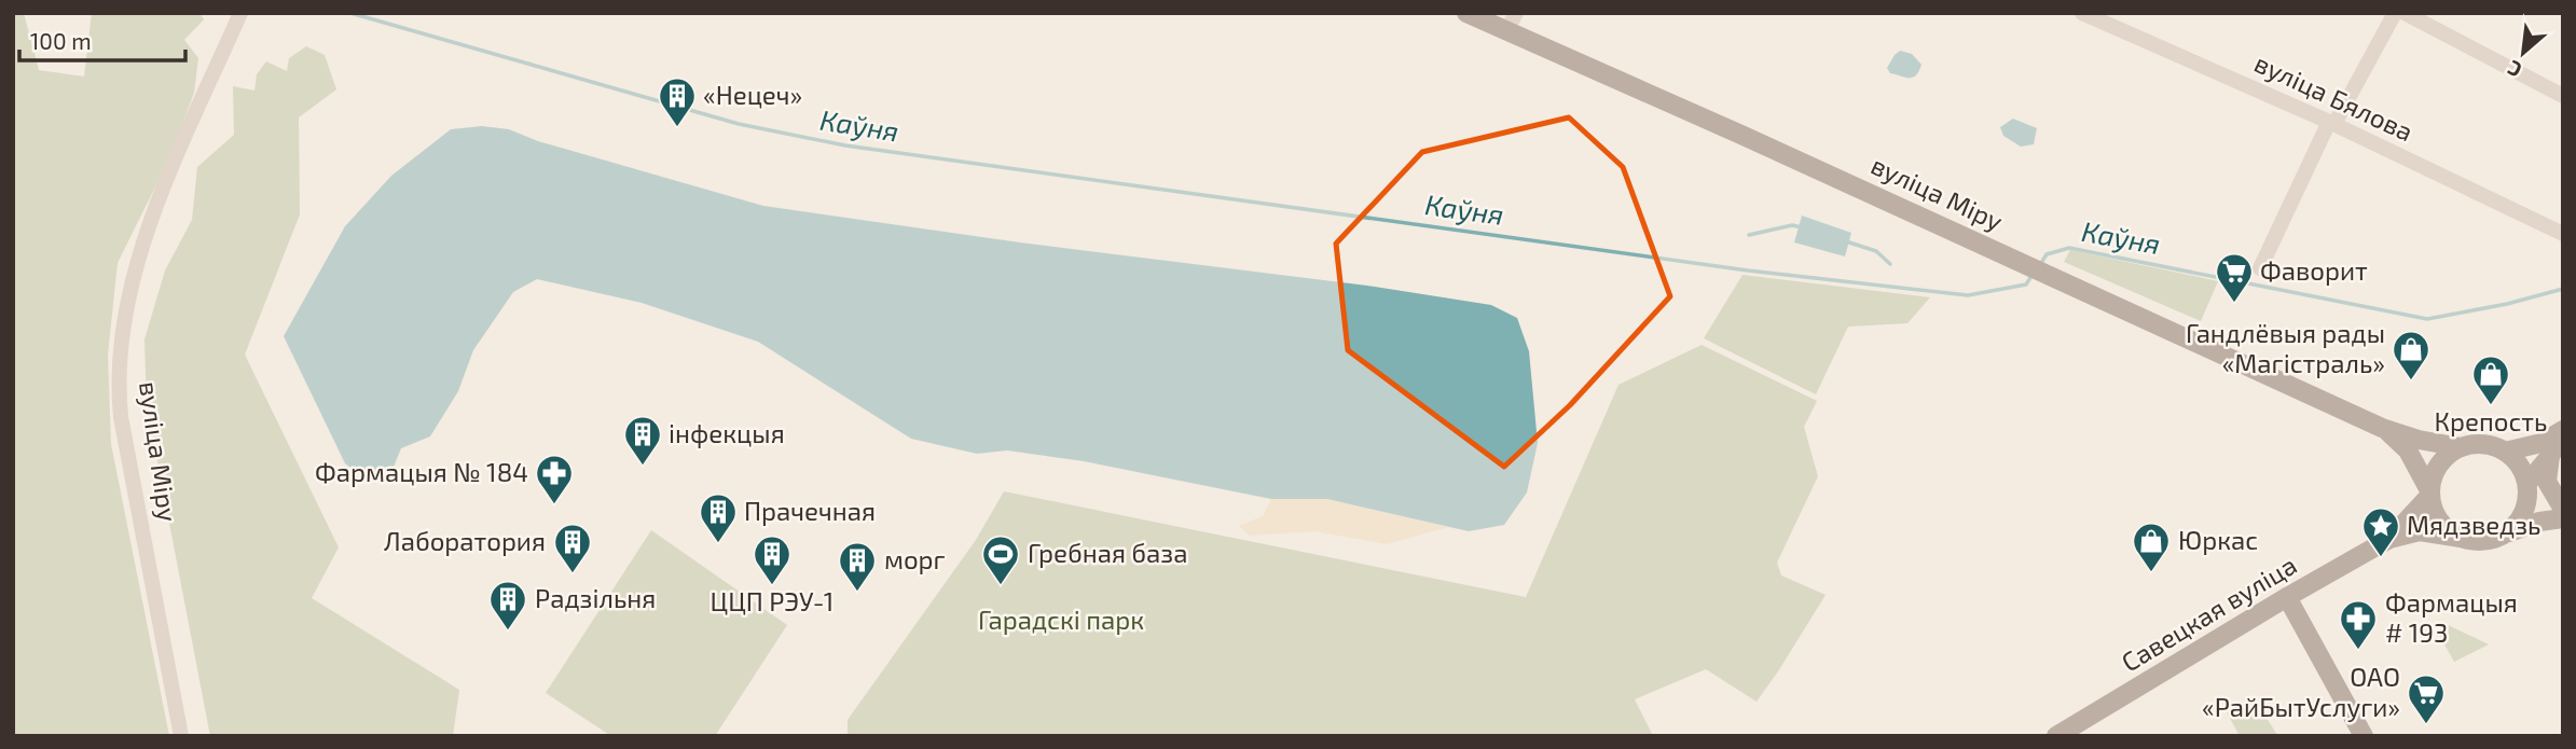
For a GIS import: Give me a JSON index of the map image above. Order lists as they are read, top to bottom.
{
  "streets": {
    "main road": ["вуліца Міру", "Савецкая вуліца"],
    "street": ["вуліца Бялова"]
  },
  "crossings": [
    ["вуліца Міру", "Савецкая вуліца"]
  ],
  "water": ["Каўня"],
  "parks": ["Гарадскі парк"],
  "places": {
    "building": [
      "«Нецеч»",
      "інфекцыя",
      "Прачечная",
      "Лаборатория",
      "ЦЦП РЭУ-1",
      "морг",
      "Радзільня"
    ],
    "supermarket": ["Фаворит", "ОАО «РайБытУслуги»"],
    "shop": ["Гандлёвыя рады «Магістраль»", "Крепость", "Юркас"],
    "pharmacy": ["Фармацыя № 184", "Фармацыя # 193"],
    "place": ["Мядзведзь"],
    "sports": ["Гребная база"]
  },
  "scale_bar": "100 m",
  "north": "bottom left"
}
